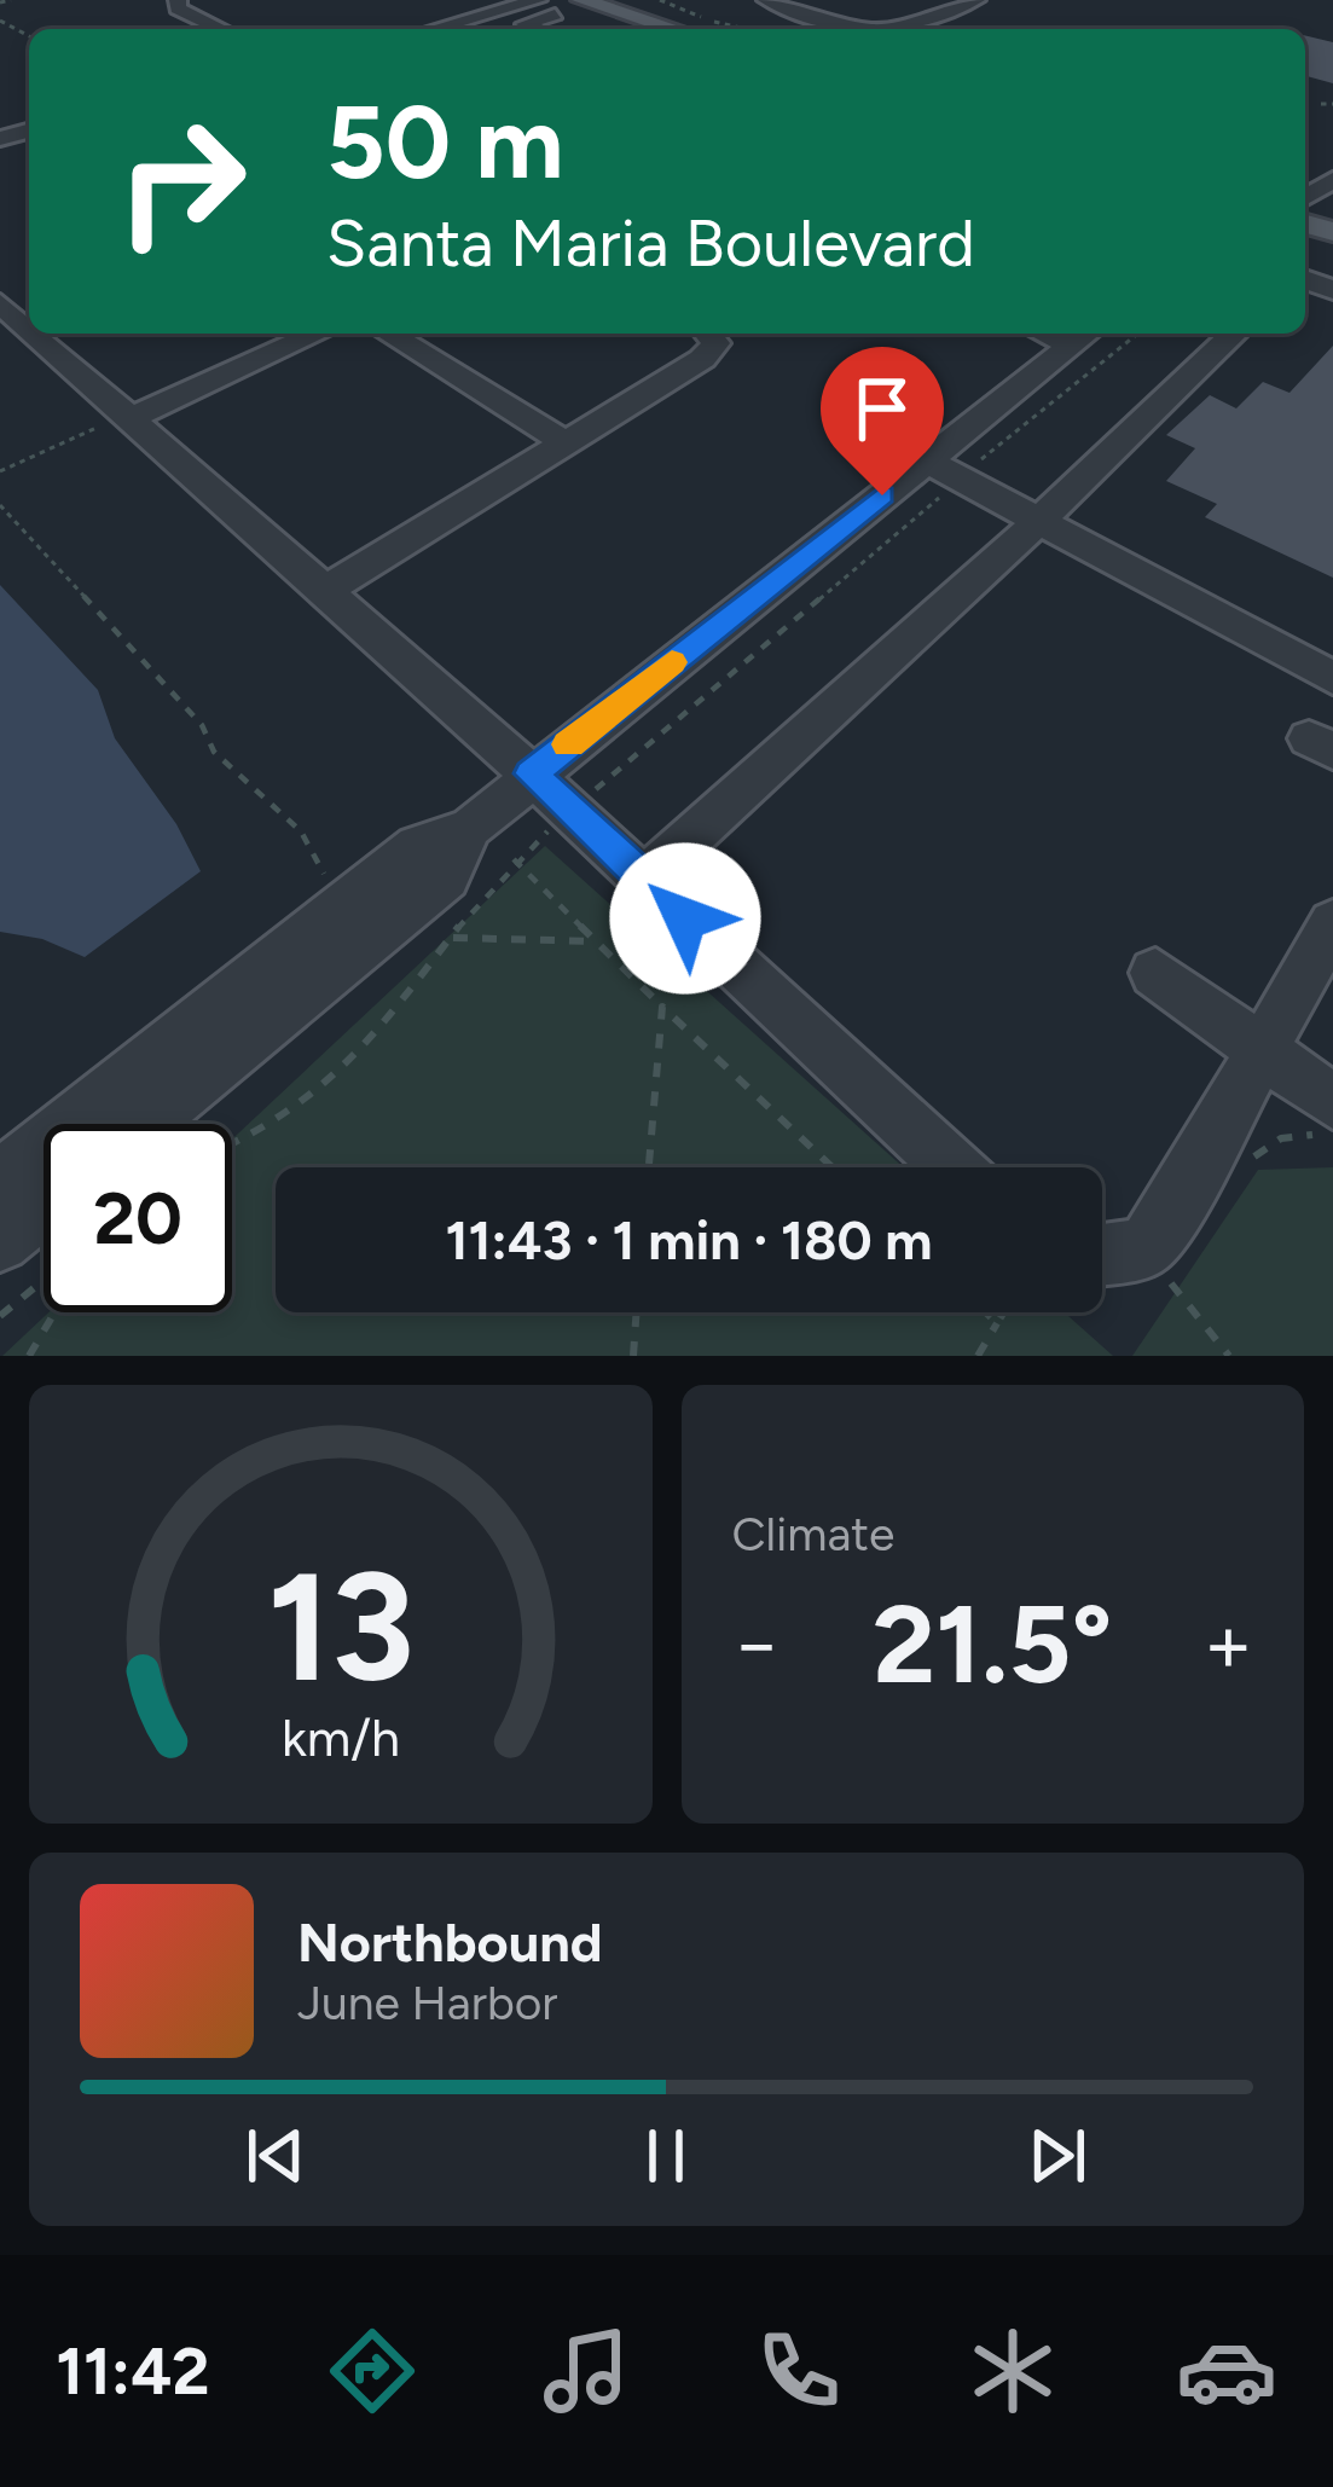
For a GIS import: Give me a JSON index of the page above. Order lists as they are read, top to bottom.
{
  "page": {
    "turn": ["50 m", "Santa Maria Boulevard"],
    "limit": "20",
    "trip": "11:43 · 1 min · 180 m",
    "tile": "Climate",
    "heat": ["−", "21.5°", "+"],
    "song": ["Northbound", "June Harbor"],
    "tabs": "11:42",
    "gauge": ["13", "km/h"]
  }
}
